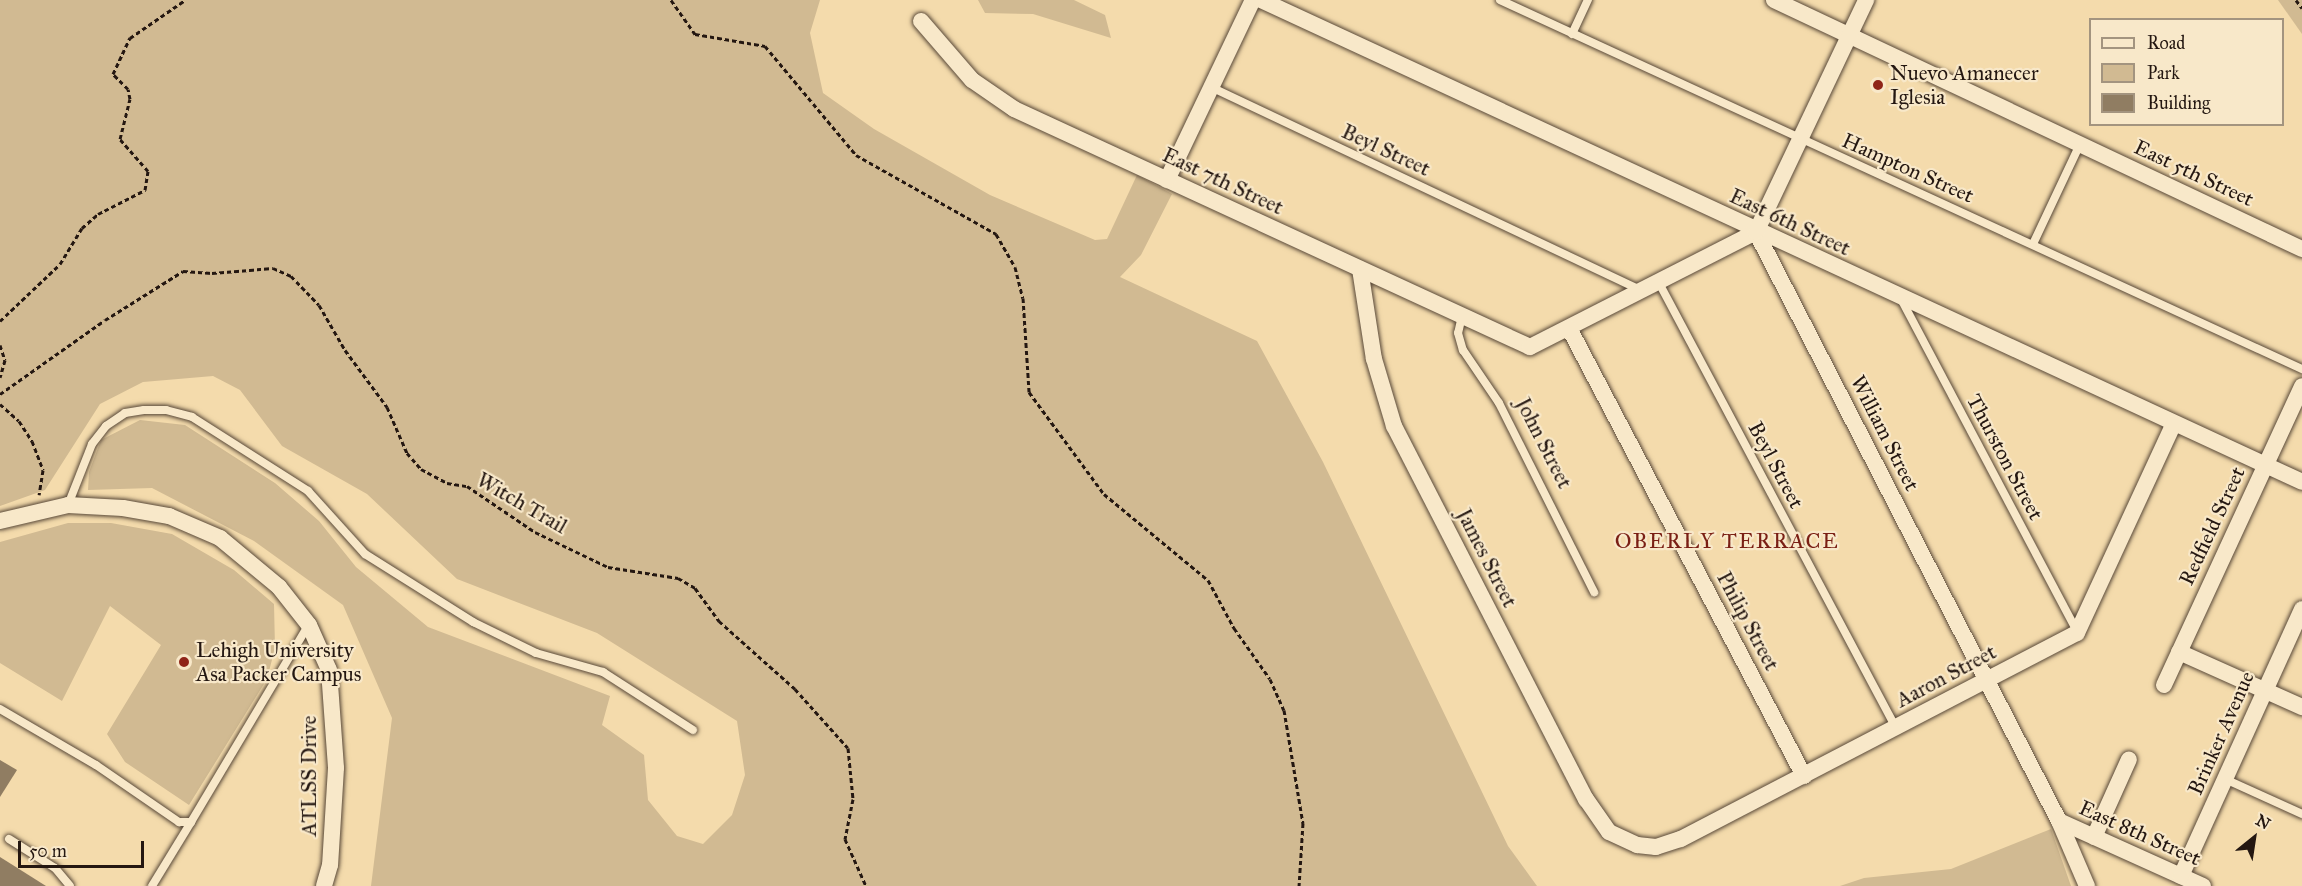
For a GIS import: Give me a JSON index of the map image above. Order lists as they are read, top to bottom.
{
  "streets": {
    "street": [
      "East 5th Street",
      "East 7th Street",
      "East 6th Street",
      "William Street",
      "Redfield Street",
      "James Street",
      "Philip Street",
      "Aaron Street",
      "Brinker Avenue",
      "ATLSS Drive",
      "East 8th Street"
    ],
    "lane": [
      "Beyl Street",
      "Hampton Street",
      "John Street",
      "Thurston Street"
    ],
    "path": ["Witch Trail"]
  },
  "crossings": [
    ["Beyl Street", "Aaron Street"],
    ["East 7th Street", "John Street"],
    ["East 7th Street", "James Street"],
    ["East 7th Street", "Philip Street"],
    ["East 6th Street", "William Street"],
    ["East 6th Street", "Thurston Street"],
    ["East 6th Street", "Redfield Street"],
    ["William Street", "Aaron Street"],
    ["William Street", "East 8th Street"],
    ["Thurston Street", "Aaron Street"],
    ["James Street", "Aaron Street"],
    ["Philip Street", "Aaron Street"],
    ["Brinker Avenue", "East 8th Street"]
  ],
  "districts": ["OBERLY TERRACE"],
  "places": ["Nuevo Amanecer Iglesia", "Lehigh University Asa Packer Campus"],
  "legend": ["Road", "Park", "Building"],
  "scale_bar": "50 m",
  "north": "top right"
}
